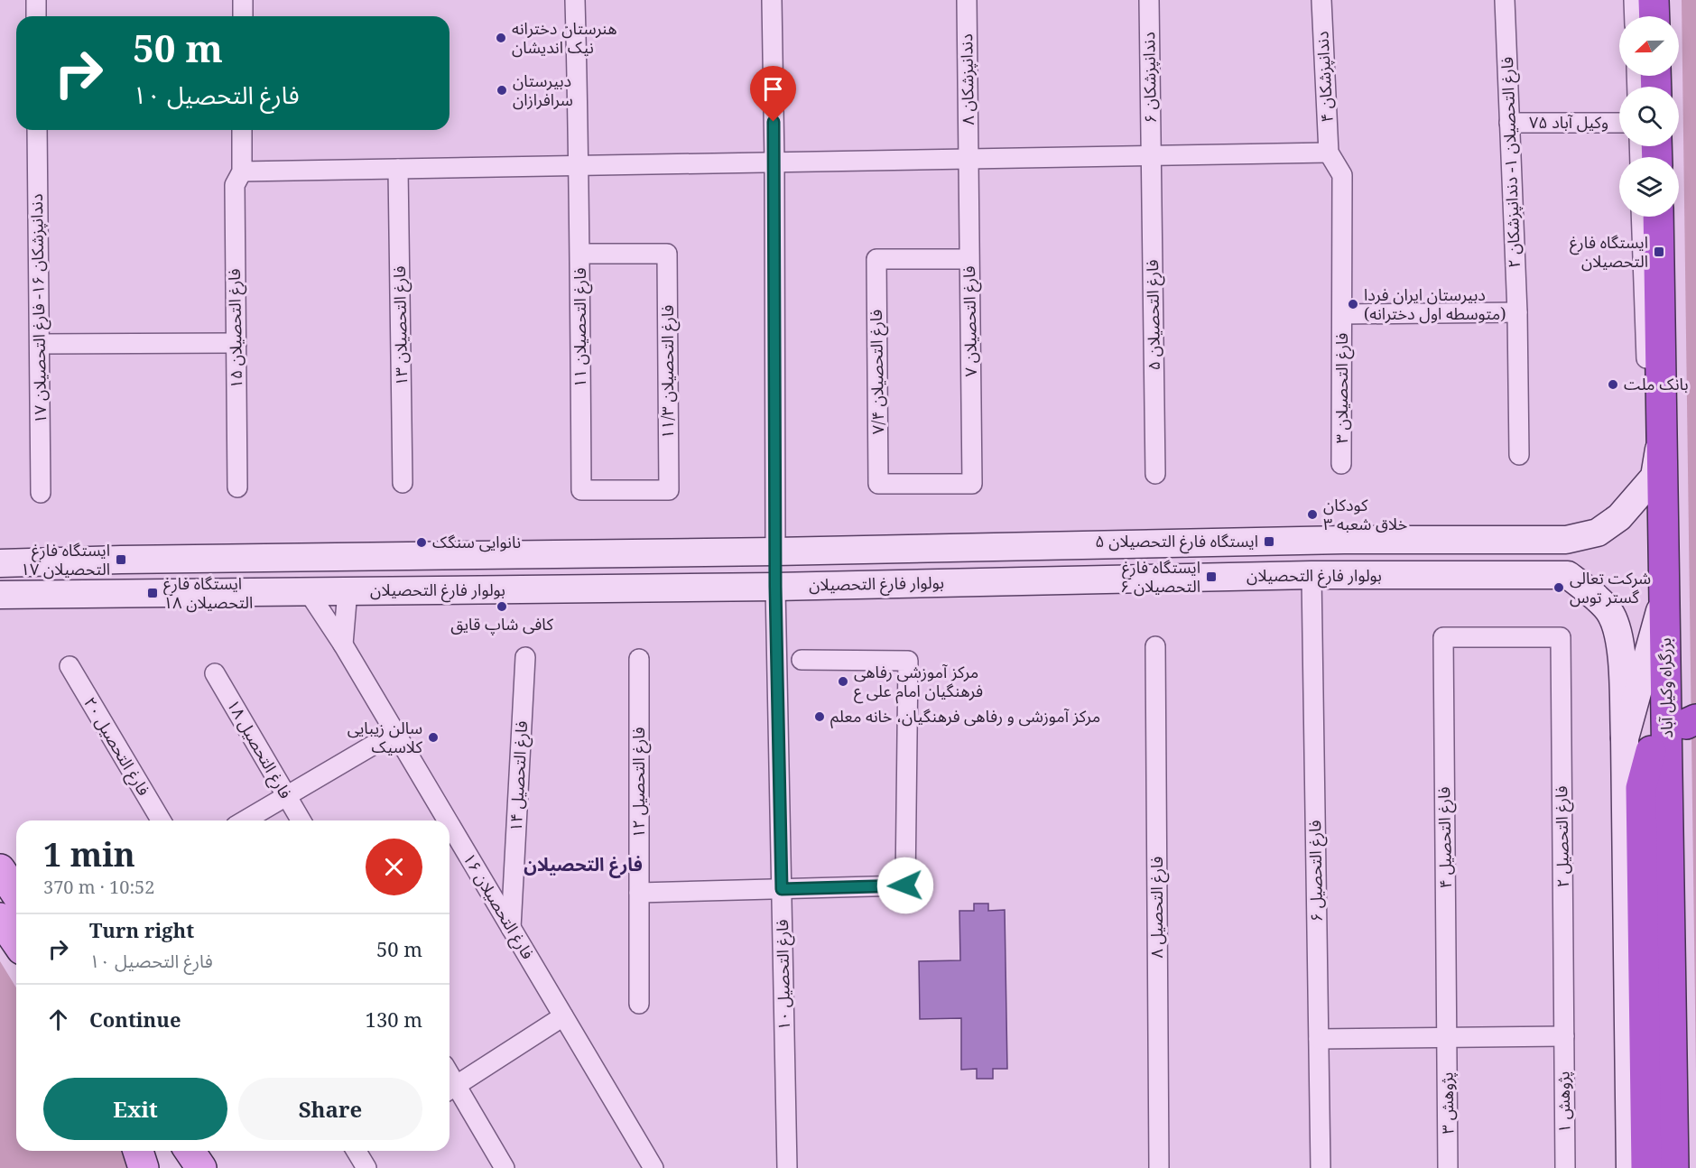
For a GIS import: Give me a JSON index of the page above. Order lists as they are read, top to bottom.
{
  "streets": {
    "highway": ["بزرگراه وکیل آباد"],
    "main road": ["بولوار فارغ التحصیلان"],
    "street": [
      "دندانپزشکان ۴",
      "دندانپزشکان ۶",
      "دندانپزشکان ۸",
      "وکیل آباد ۷۵",
      "فارغ التحصیلان ۱- دندانپزشکان ۲",
      "دندانپزشکان ۱۶- فارغ التحصیلان ۱۷",
      "فارغ التحصیلان ۵",
      "فارغ التحصیلان ۷",
      "فارغ التحصیلان ۱۳",
      "فارغ التحصیلان ۱۱",
      "فارغ التحصیلان ۱۵",
      "فارغ التحصیلان ۱۱/۳",
      "فارغ التحصیلان ۷/۴",
      "فارغ التحصیلان ۳",
      "فارغ التحصیل ۲۰",
      "فارغ التحصیل ۱۸",
      "فارغ التحصیل ۱۴",
      "فارغ التحصیل ۱۲",
      "فارغ التحصیل ۲",
      "فارغ التحصیل ۴",
      "فارغ التحصیل ۶",
      "فارغ التحصیلان ۱۶",
      "فارغ التحصیل ۸",
      "فارغ التحصیل ۱۰",
      "پژوهش ۱",
      "پژوهش ۳"
    ]
  },
  "crossings": [
    ["دندانپزشکان ۴", "فارغ التحصیلان ۳"],
    ["دندانپزشکان ۶", "فارغ التحصیلان ۵"],
    ["دندانپزشکان ۸", "فارغ التحصیلان ۷"],
    ["وکیل آباد ۷۵", "فارغ التحصیلان ۱- دندانپزشکان ۲"],
    ["فارغ التحصیلان ۷", "فارغ التحصیلان ۷/۴"],
    ["فارغ التحصیلان ۱۱", "فارغ التحصیلان ۱۱/۳"],
    ["بولوار فارغ التحصیلان", "بزرگراه وکیل آباد"],
    ["بولوار فارغ التحصیلان", "فارغ التحصیل ۶"],
    ["بولوار فارغ التحصیلان", "فارغ التحصیلان ۱۶"],
    ["بولوار فارغ التحصیلان", "فارغ التحصیل ۱۰"],
    ["فارغ التحصیل ۱۴", "فارغ التحصیلان ۱۶"],
    ["فارغ التحصیل ۲", "فارغ التحصیل ۴"],
    ["فارغ التحصیل ۲", "پژوهش ۱"],
    ["فارغ التحصیل ۴", "پژوهش ۳"]
  ],
  "districts": ["فارغ التحصیلان"],
  "places": {
    "other": [
      "هنرستان دخترانه نیک اندیشان",
      "دبیرستان سرافرازان",
      "دبیرستان ایران فردا (متوسطه اول دخترانه)",
      "بانک ملت",
      "کودکان خلاق شعبه ۳",
      "نانوایی سنگک",
      "شرکت تعالی گستر توس",
      "کافی شاپ قایق",
      "مرکز آموزشی رفاهی فرهنگیان امام علی ع",
      "مرکز آموزشی و رفاهی فرهنگیان، خانه معلم",
      "سالن زیبایی کلاسیک"
    ],
    "transit": [
      "ایستگاه فارغ التحصیلان",
      "ایستگاه فارغ التحصیلان ۵",
      "ایستگاه فارغ التحصیلان ۱۷",
      "ایستگاه فارغ التحصیلان ۶",
      "ایستگاه فارغ التحصیلان ۱۸"
    ]
  },
  "north": "left",
  "page": {
    "turn": ["50 m", "فارغ التحصیل ۱۰"],
    "heading": ["1 min", "370 m · 10:52"],
    "list": [
      {
        "name": "Turn right",
        "note": "فارغ التحصیل ۱۰",
        "value": "50 m"
      },
      {
        "name": "Continue",
        "value": "130 m"
      }
    ],
    "buttons": ["Exit", "Share"]
  }
}
